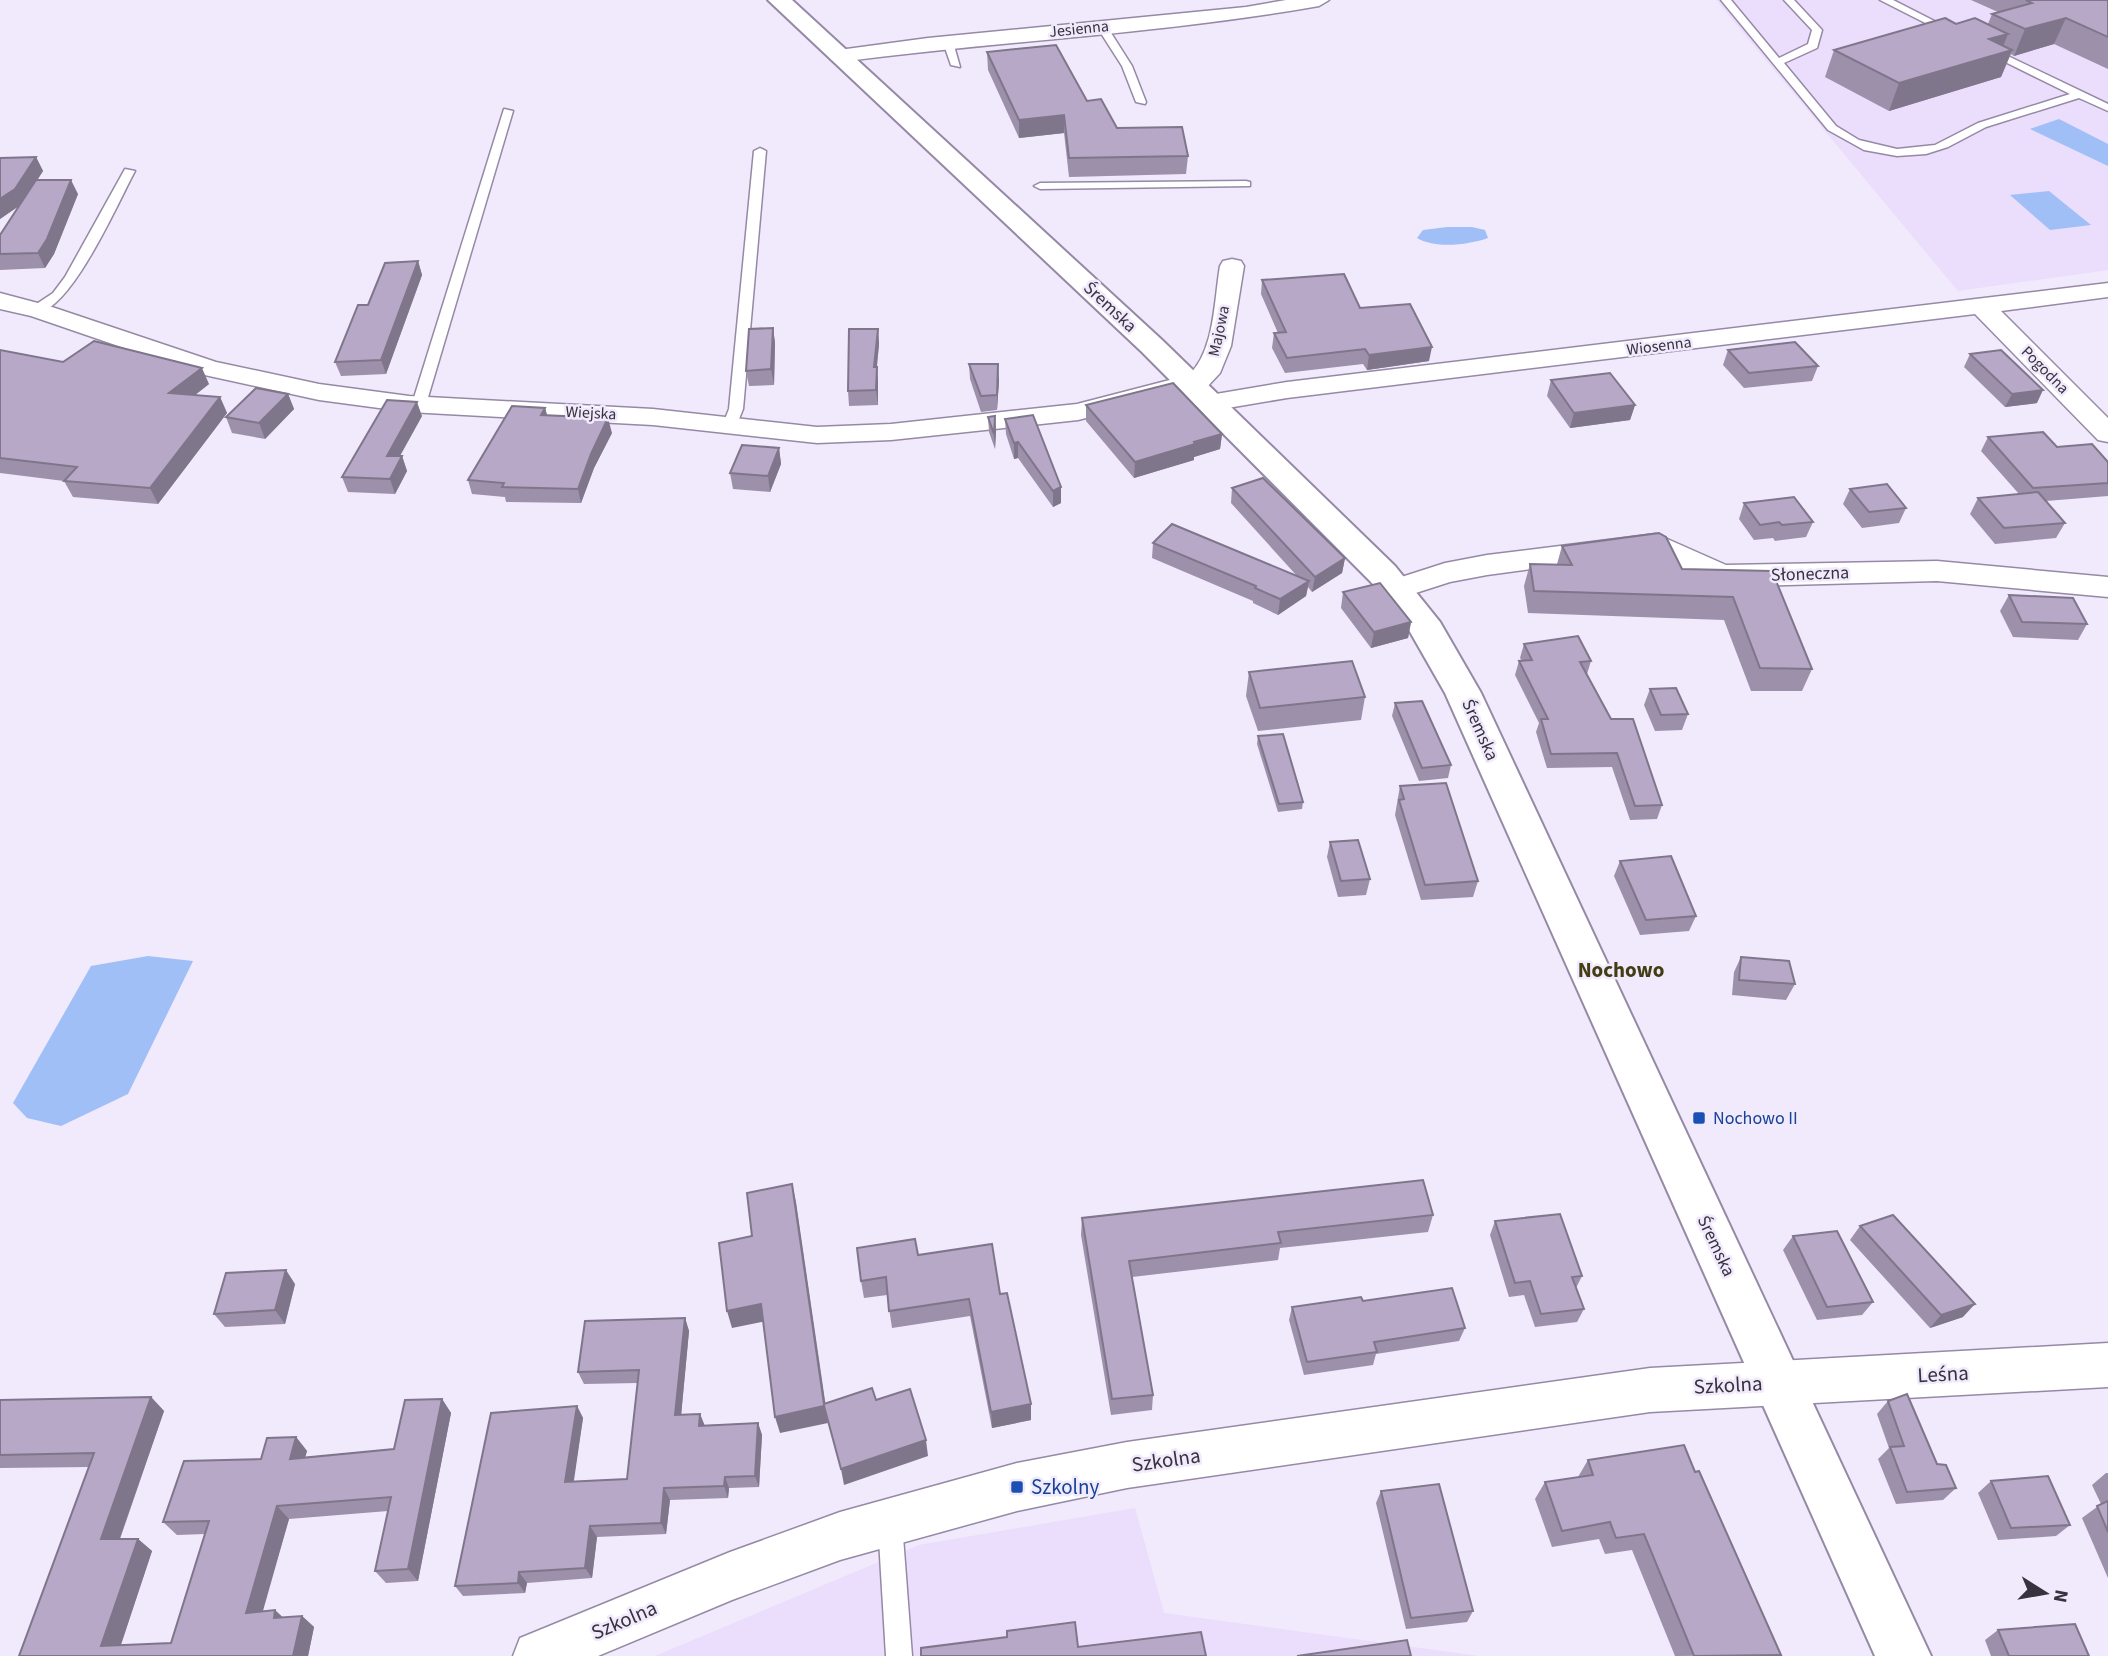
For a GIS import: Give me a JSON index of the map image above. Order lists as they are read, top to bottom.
{
  "streets": {
    "main road": ["Śremska"],
    "street": [
      "Jesienna",
      "Majowa",
      "Wiosenna",
      "Pogodna",
      "Wiejska",
      "Słoneczna",
      "Leśna",
      "Szkolna"
    ]
  },
  "crossings": [
    ["Jesienna", "Śremska"],
    ["Śremska", "Majowa"],
    ["Śremska", "Wiosenna"],
    ["Śremska", "Wiejska"],
    ["Śremska", "Słoneczna"],
    ["Śremska", "Leśna"],
    ["Śremska", "Szkolna"],
    ["Majowa", "Wiosenna"],
    ["Majowa", "Wiejska"],
    ["Wiosenna", "Pogodna"],
    ["Wiosenna", "Wiejska"],
    ["Leśna", "Szkolna"]
  ],
  "districts": ["Nochowo"],
  "places": {
    "transit": ["Nochowo II", "Szkolny"]
  },
  "north": "right"
}
